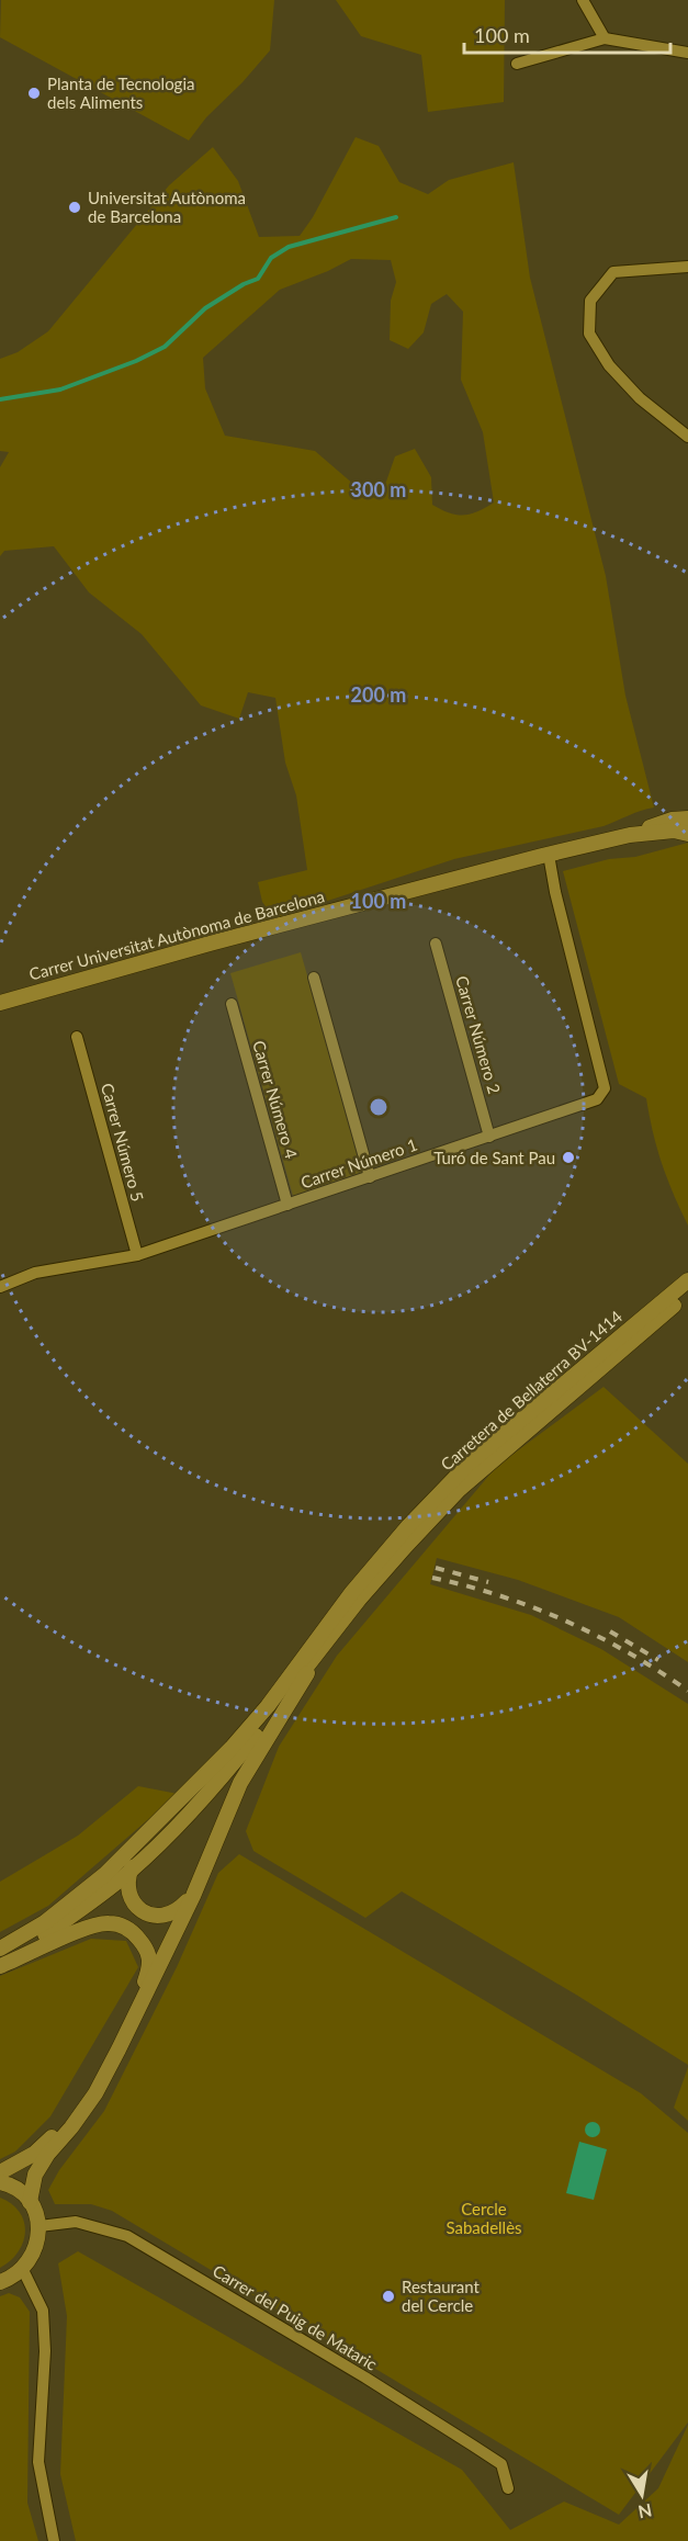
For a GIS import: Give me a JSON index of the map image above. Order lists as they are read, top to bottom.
{
  "streets": {
    "street": [
      "Carrer Universitat Autònoma de Barcelona",
      "Carrer Número 2",
      "Carrer Número 4",
      "Carrer Número 5",
      "Carrer Número 1",
      "Carretera de Bellaterra BV-1414",
      "Carrer del Puig de Mataric"
    ]
  },
  "crossings": [
    ["Carrer Universitat Autònoma de Barcelona", "Carrer Número 1"],
    ["Carrer Número 2", "Carrer Número 1"],
    ["Carrer Número 4", "Carrer Número 1"],
    ["Carrer Número 5", "Carrer Número 1"]
  ],
  "parks": ["Cercle Sabadellès"],
  "places": [
    "Planta de Tecnologia dels Aliments",
    "Universitat Autònoma de Barcelona",
    "Turó de Sant Pau",
    "Restaurant del Cercle"
  ],
  "scale_bar": "100 m",
  "north": "bottom",
  "rings": ["300 m", "200 m", "100 m"]
}
